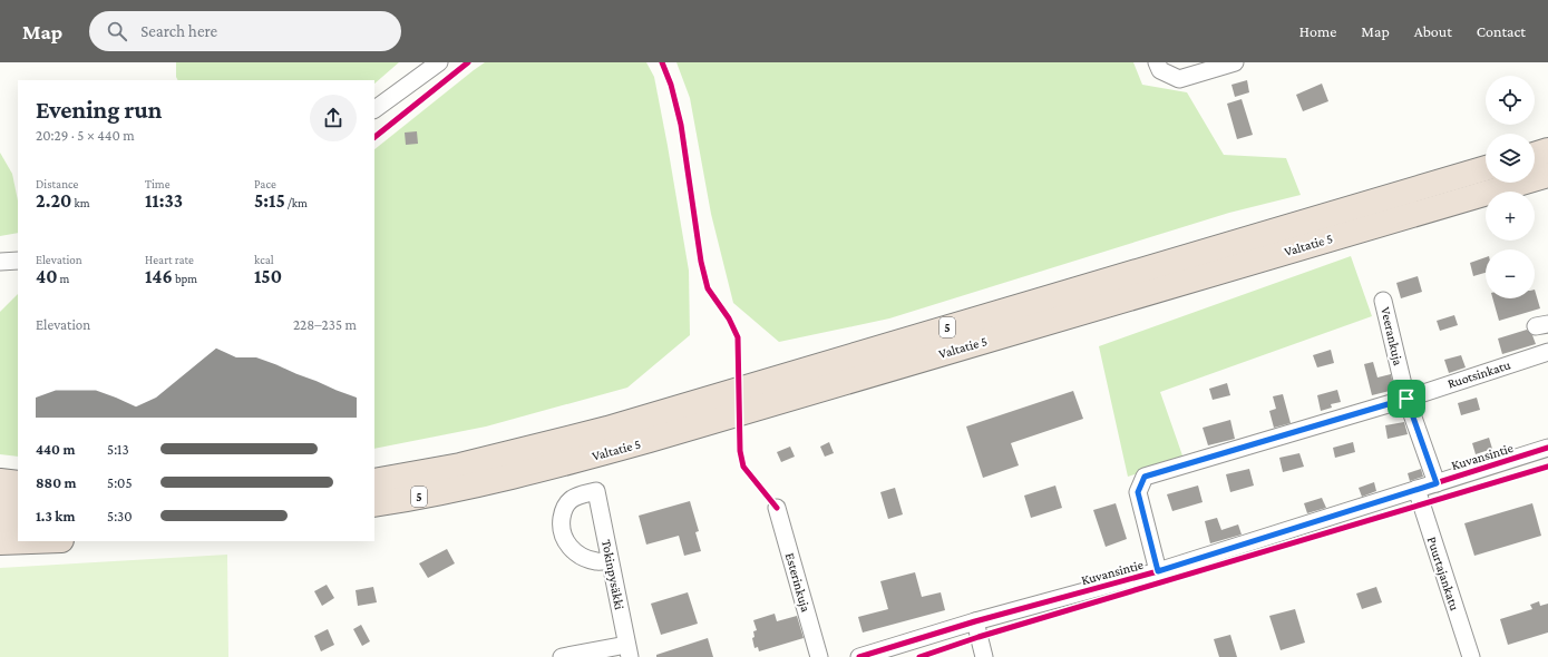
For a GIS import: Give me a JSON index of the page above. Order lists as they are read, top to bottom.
{
  "streets": {
    "highway": ["Valtatie 5", "5"],
    "street": [
      "Veerankuja",
      "Ruotsinkatu",
      "Kuvansintie",
      "Puurtajankatu",
      "Tokinpysäkki",
      "Esterinkuja"
    ]
  },
  "crossings": [
    ["Veerankuja", "Ruotsinkatu"],
    ["Veerankuja", "Kuvansintie"],
    ["Ruotsinkatu", "Kuvansintie"],
    ["Kuvansintie", "Puurtajankatu"]
  ],
  "page": {
    "header": "Map",
    "search": "Search here",
    "nav": [
      "Home",
      "Map",
      "About",
      "Contact"
    ],
    "map_buttons": ["+", "−"],
    "heading": ["Evening run", "20:29 · 5 × 440 m"],
    "stats": [
      ["Distance", "2.20 km"],
      ["Time", "11:33"],
      ["Pace", "5:15 /km"],
      ["Elevation", "40 m"],
      ["Heart rate", "146 bpm"],
      ["kcal", "150"]
    ],
    "chart": ["Elevation", "228–235 m"],
    "list": [
      {
        "name": "440 m",
        "note": "5:13"
      },
      {
        "name": "880 m",
        "note": "5:05"
      },
      {
        "name": "1.3 km",
        "note": "5:30"
      }
    ]
  }
}
